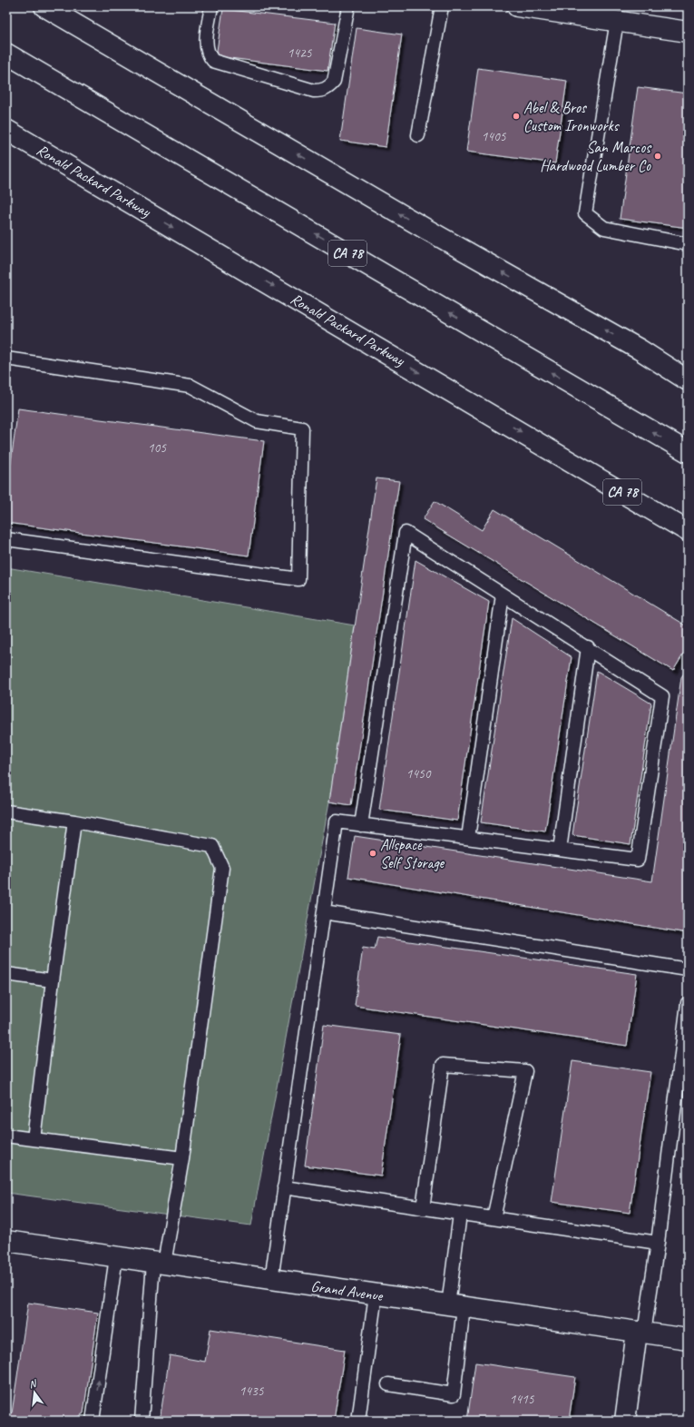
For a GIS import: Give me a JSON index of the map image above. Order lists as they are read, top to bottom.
{
  "streets": {
    "main road": ["Ronald Packard Parkway", "CA 78", "Grand Avenue"]
  },
  "places": ["Abel & Bros Custom Ironworks", "San Marcos Hardwood Lumber Co", "Allspace Self Storage"],
  "house_numbers": [
    "1425",
    "1405",
    "105",
    "1450",
    "1435",
    "1415"
  ],
  "north": "top"
}
